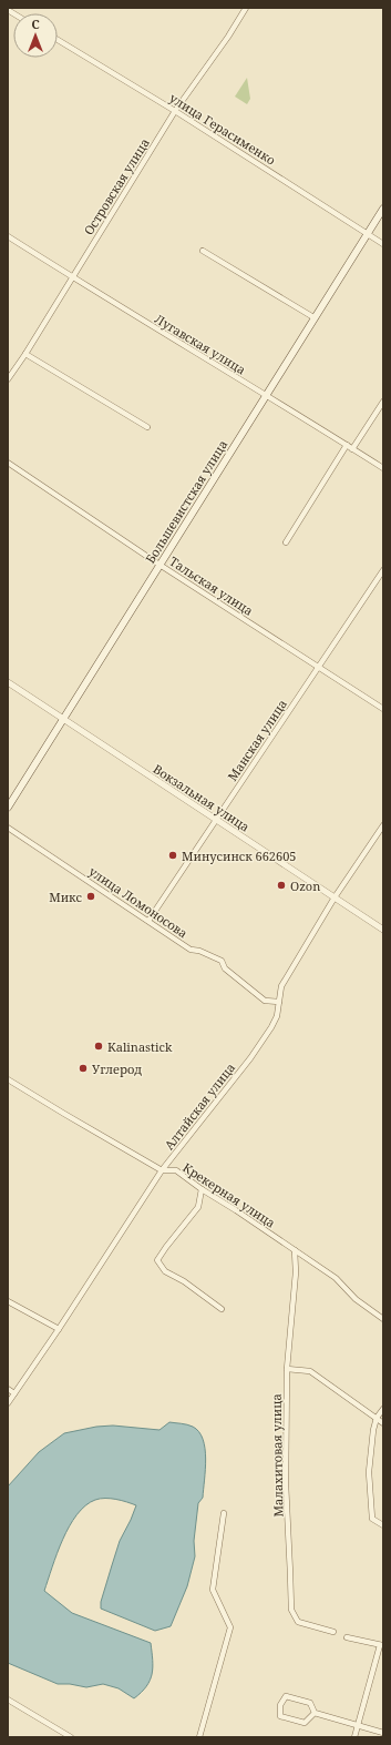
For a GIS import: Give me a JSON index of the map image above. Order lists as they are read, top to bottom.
{
  "streets": {
    "main road": ["Большевистская улица"],
    "street": [
      "улица Герасименко",
      "Островская улица",
      "Лугавская улица",
      "Тальская улица",
      "Манская улица",
      "Вокзальная улица",
      "улица Ломоносова",
      "Алтайская улица",
      "Крекерная улица",
      "Малахитовая улица"
    ]
  },
  "crossings": [
    ["улица Герасименко", "Островская улица"],
    ["улица Герасименко", "Большевистская улица"],
    ["Островская улица", "Лугавская улица"],
    ["Лугавская улица", "Большевистская улица"],
    ["Большевистская улица", "Тальская улица"],
    ["Большевистская улица", "Вокзальная улица"],
    ["Тальская улица", "Манская улица"],
    ["Манская улица", "Вокзальная улица"],
    ["Манская улица", "улица Ломоносова"],
    ["Вокзальная улица", "Алтайская улица"],
    ["улица Ломоносова", "Алтайская улица"],
    ["Алтайская улица", "Крекерная улица"],
    ["Крекерная улица", "Малахитовая улица"]
  ],
  "places": [
    "Минусинск 662605",
    "Ozon",
    "Микс",
    "Kalinastick",
    "Углерод"
  ],
  "north": "top"
}
